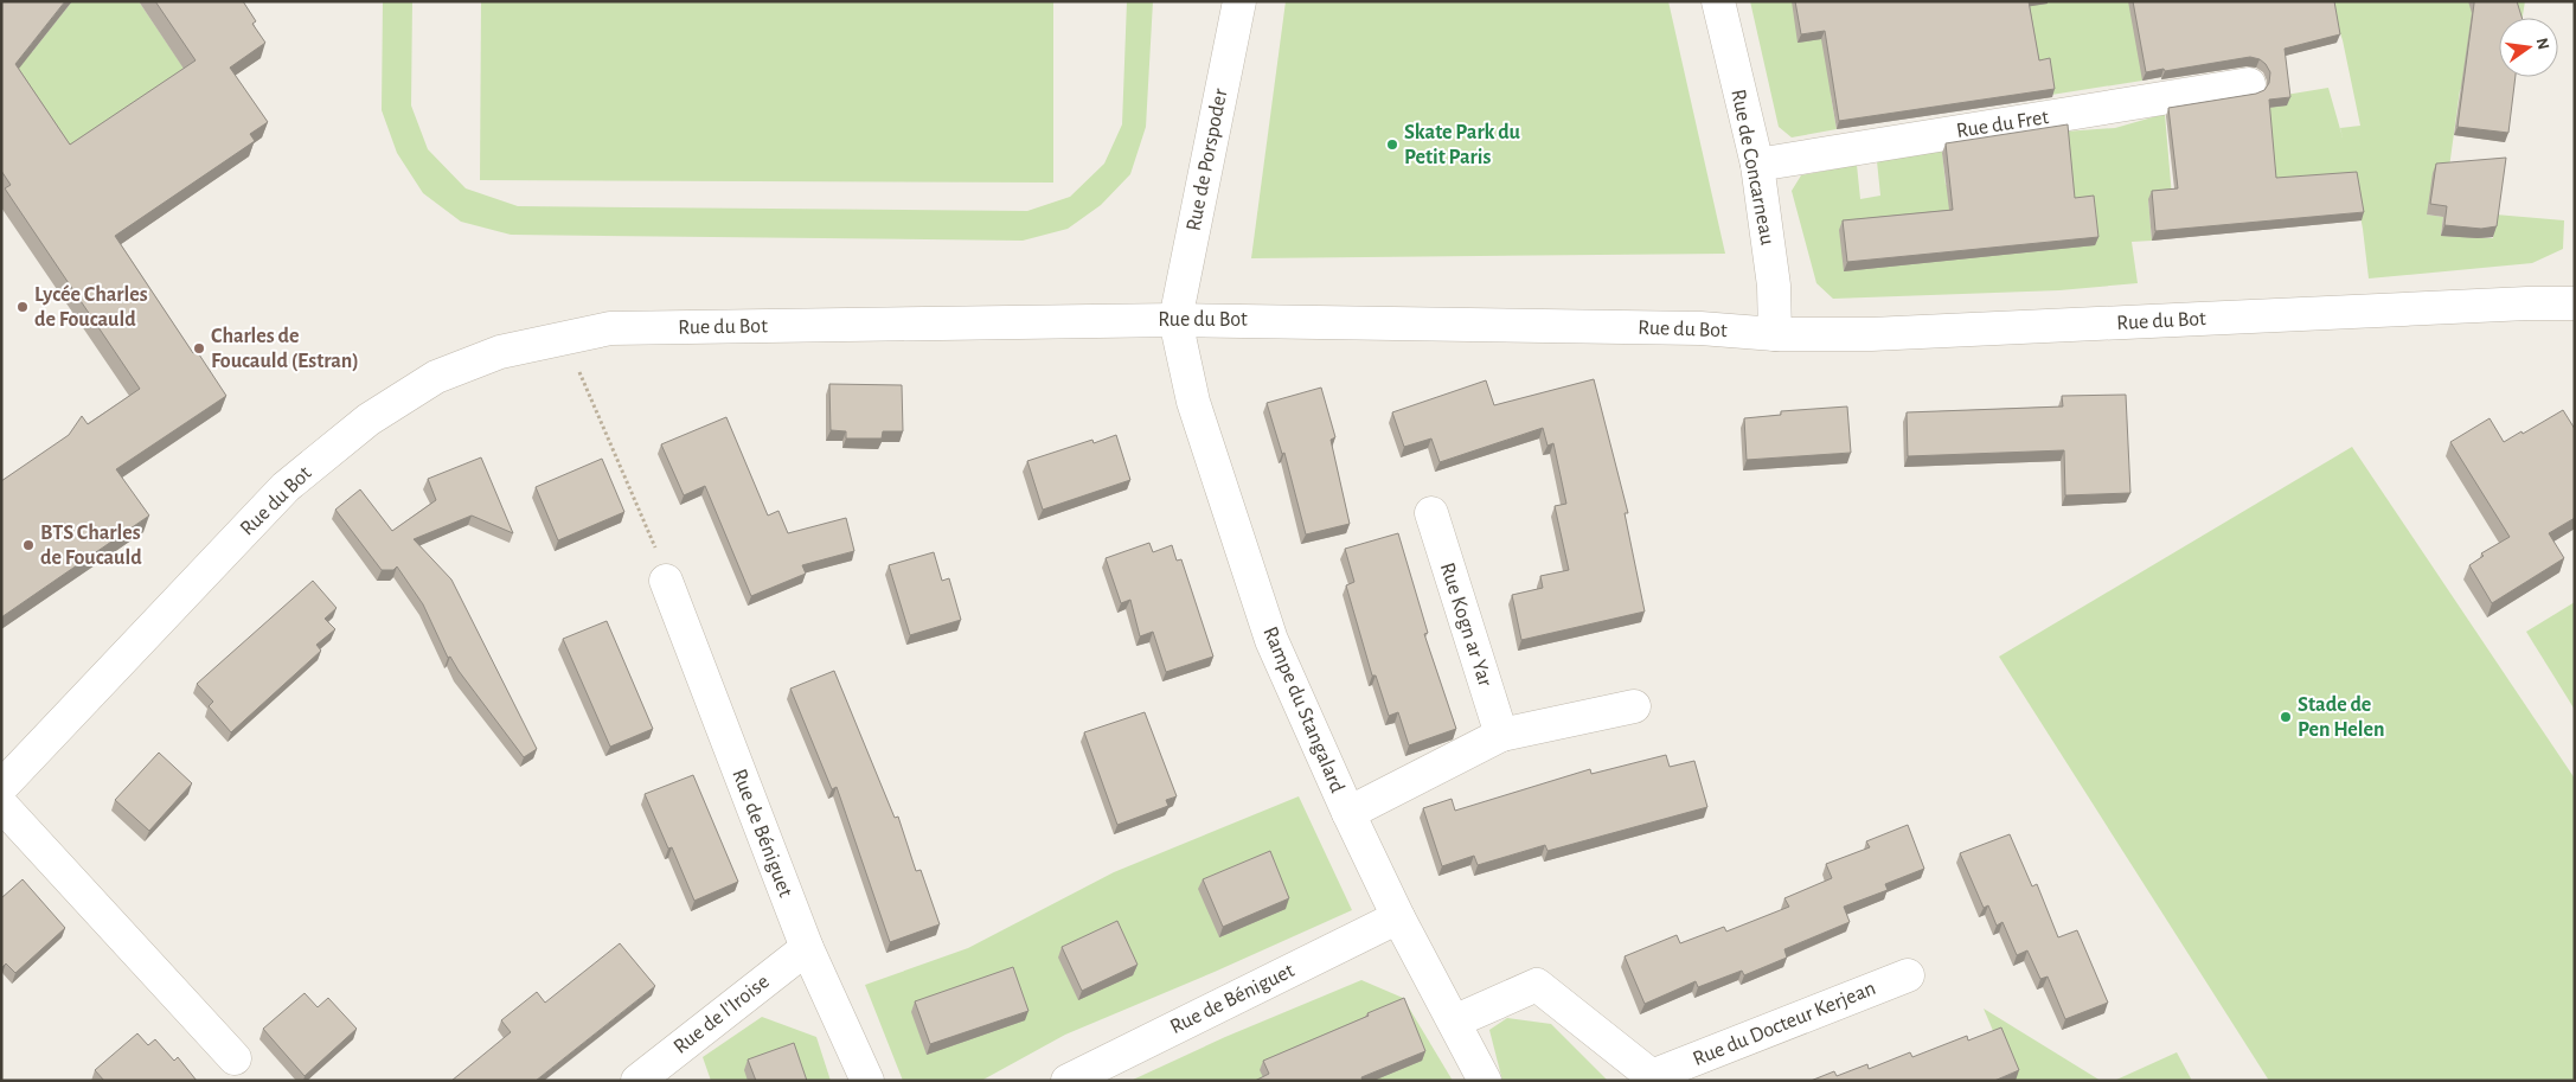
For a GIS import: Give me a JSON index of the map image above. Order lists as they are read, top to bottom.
{
  "streets": {
    "street": [
      "Rue du Fret",
      "Rue de Porspoder",
      "Rue de Concarneau",
      "Rue du Bot",
      "Rue Kogn ar Yar",
      "Rampe du Stangalard",
      "Rue de Béniguet",
      "Rue de l'Iroise",
      "Rue du Docteur Kerjean"
    ]
  },
  "crossings": [
    ["Rue du Fret", "Rue de Concarneau"],
    ["Rue de Porspoder", "Rue du Bot"],
    ["Rue de Porspoder", "Rampe du Stangalard"],
    ["Rue de Concarneau", "Rue du Bot"],
    ["Rue du Bot", "Rampe du Stangalard"],
    ["Rampe du Stangalard", "Rue de Béniguet"],
    ["Rampe du Stangalard", "Rue du Docteur Kerjean"],
    ["Rue de Béniguet", "Rue de l'Iroise"]
  ],
  "places": [
    "Skate Park du Petit Paris",
    "Lycée Charles de Foucauld",
    "Charles de Foucauld (Estran)",
    "BTS Charles de Foucauld",
    "Stade de Pen Helen"
  ],
  "north": "right"
}
